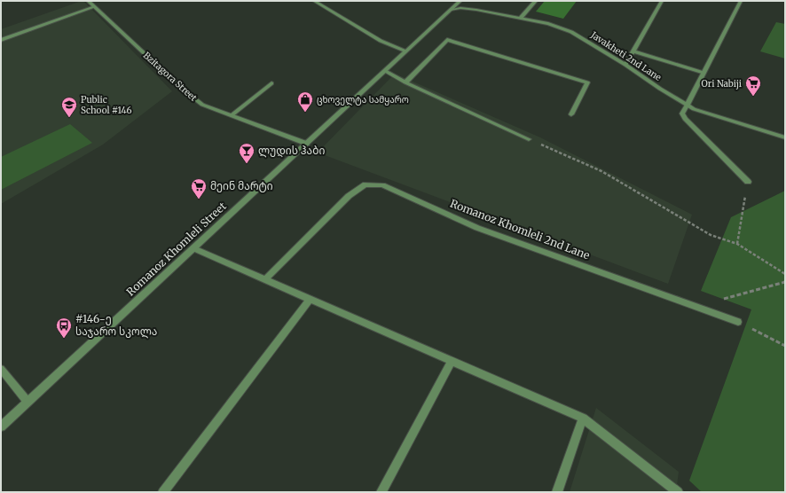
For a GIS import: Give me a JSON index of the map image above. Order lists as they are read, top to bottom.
{
  "streets": {
    "street": [
      "Javakheti 2nd Lane",
      "Bzitagora Street",
      "Romanoz Khomleli 2nd Lane",
      "Romanoz Khomleli Street"
    ]
  },
  "crossings": [
    ["Javakheti 2nd Lane", "Romanoz Khomleli Street"],
    ["Bzitagora Street", "Romanoz Khomleli Street"]
  ],
  "places": {
    "supermarket": ["Ori Nabiji", "მეინ მარტი"],
    "shop": ["ცხოველტა სამყარო"],
    "school or university": ["Public School #146"],
    "bar": ["ლუდის ჰაბი"],
    "bus stop": ["#146-ე საჯარო სკოლა"]
  }
}
